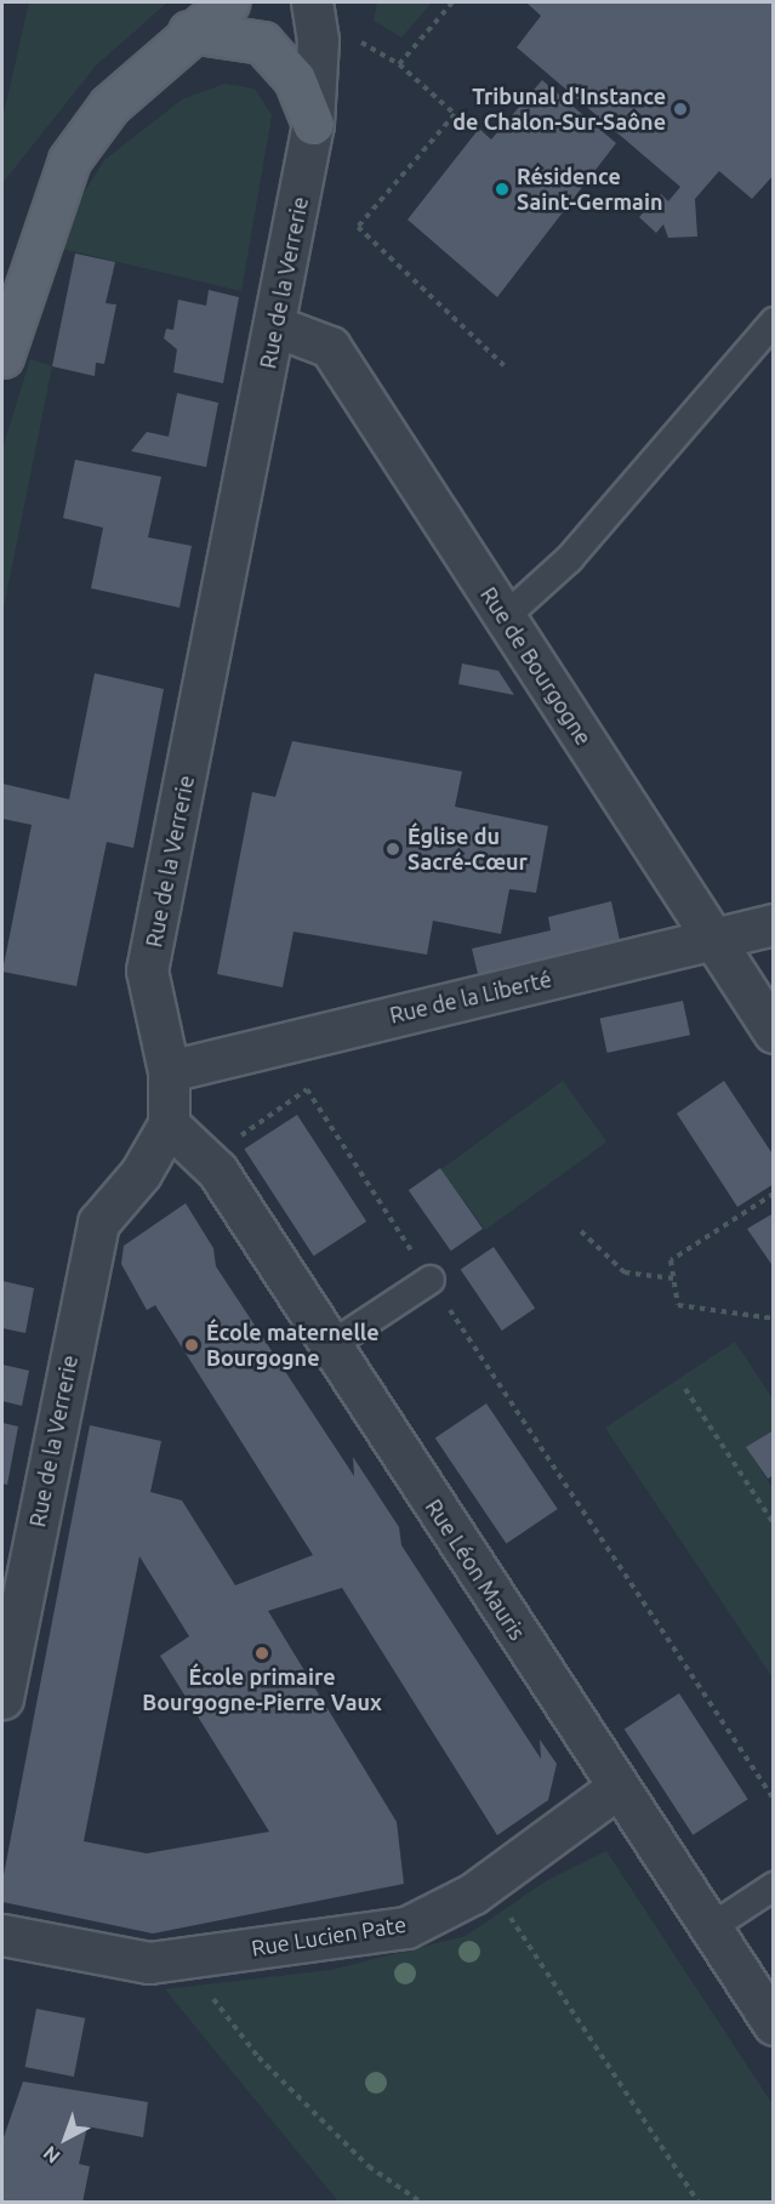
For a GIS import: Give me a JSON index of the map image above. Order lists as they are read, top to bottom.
{
  "streets": {
    "street": [
      "Rue de la Verrerie",
      "Rue de Bourgogne",
      "Rue de la Liberté",
      "Rue Léon Mauris",
      "Rue Lucien Pate"
    ]
  },
  "crossings": [
    ["Rue de la Verrerie", "Rue de Bourgogne"],
    ["Rue de la Verrerie", "Rue de la Liberté"],
    ["Rue de la Verrerie", "Rue Léon Mauris"],
    ["Rue de Bourgogne", "Rue de la Liberté"],
    ["Rue Léon Mauris", "Rue Lucien Pate"]
  ],
  "places": [
    "Tribunal d'Instance de Chalon-Sur-Saône",
    "Résidence Saint-Germain",
    "Église du Sacré-Cœur",
    "École maternelle Bourgogne",
    "École primaire Bourgogne-Pierre Vaux"
  ],
  "north": "bottom left"
}
